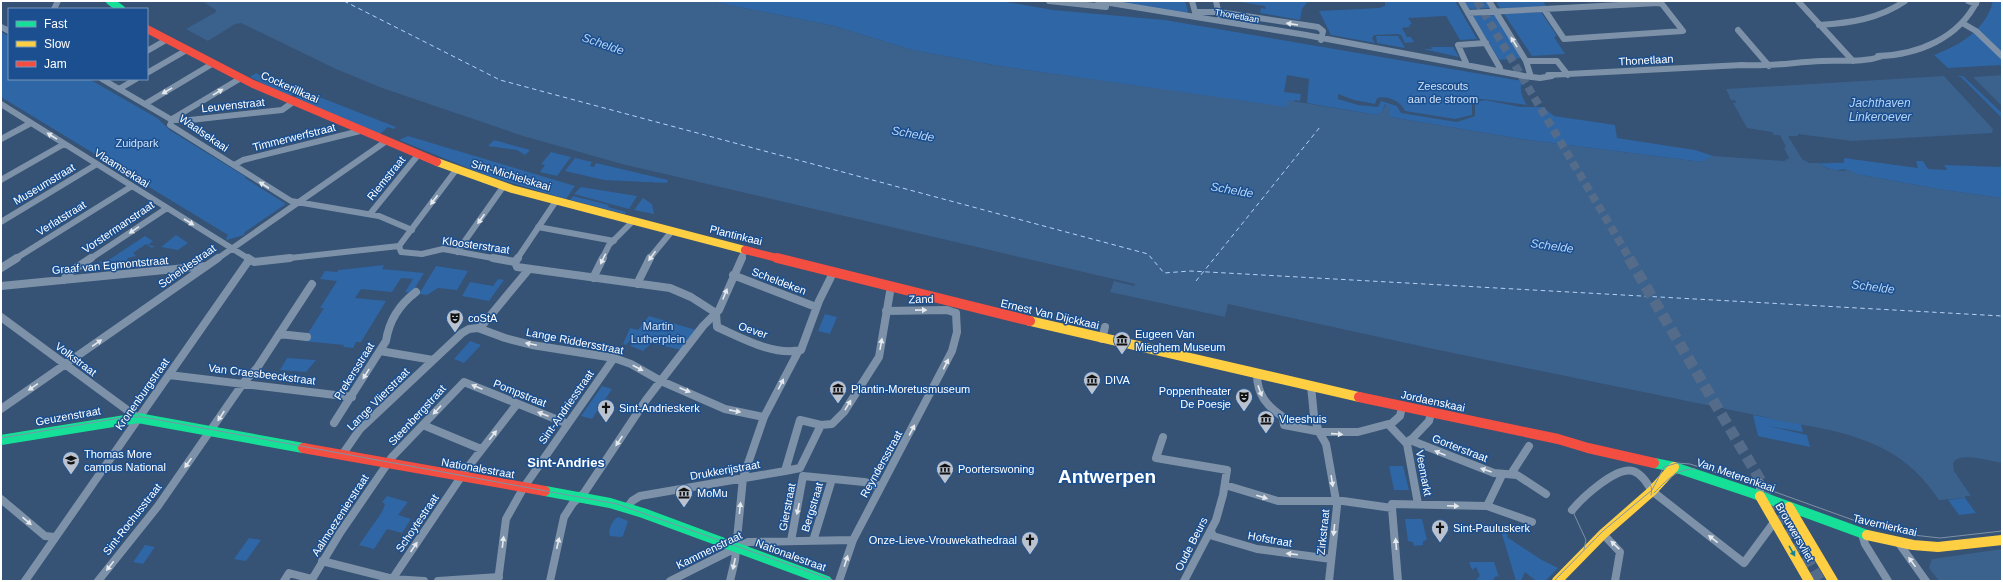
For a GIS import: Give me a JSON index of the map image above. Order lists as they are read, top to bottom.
{
  "streets": {
    "street": [
      "Thonetlaan",
      "Cockerillkaai",
      "Leuvenstraat",
      "Waalsekaai",
      "Timmerwerfstraat",
      "Vlaamsekaai",
      "Sint-Michielskaai",
      "Riemstraat",
      "Museumstraat",
      "Verlatstraat",
      "Vorstermanstraat",
      "Plantinkaai",
      "Kloosterstraat",
      "Graaf van Egmontstraat",
      "Scheldestraat",
      "Scheldeken",
      "Zand",
      "Ernest Van Dijckkaai",
      "Oever",
      "Lange Riddersstraat",
      "Volkstraat",
      "Prekersstraat",
      "Van Craesbeeckstraat",
      "Pompstraat",
      "Kronenburgstraat",
      "Lange Vlierstraat",
      "Jordaenskaai",
      "Sint-Andriesstraat",
      "Steenbergstraat",
      "Geuzenstraat",
      "Gorterstraat",
      "Reyndersstraat",
      "Nationalestraat",
      "Drukkerijstraat",
      "Veemarkt",
      "Van Meterenkaai",
      "Gierstraat",
      "Bergstraat",
      "Aalmoezenierstraat",
      "Sint-Rochusstraat",
      "Schoytestraat",
      "Tavernierkaai",
      "Zirkstraat",
      "Brouwersvliet",
      "Hofstraat",
      "Oude Beurs",
      "Kammenstraat"
    ]
  },
  "crossings": [
    ["Cockerillkaai", "Leuvenstraat"],
    ["Cockerillkaai", "Timmerwerfstraat"],
    ["Cockerillkaai", "Sint-Michielskaai"],
    ["Cockerillkaai", "Scheldestraat"],
    ["Leuvenstraat", "Waalsekaai"],
    ["Waalsekaai", "Timmerwerfstraat"],
    ["Waalsekaai", "Riemstraat"],
    ["Waalsekaai", "Scheldestraat"],
    ["Vlaamsekaai", "Museumstraat"],
    ["Vlaamsekaai", "Verlatstraat"],
    ["Vlaamsekaai", "Vorstermanstraat"],
    ["Vlaamsekaai", "Scheldestraat"],
    ["Sint-Michielskaai", "Riemstraat"],
    ["Sint-Michielskaai", "Plantinkaai"],
    ["Sint-Michielskaai", "Scheldestraat"],
    ["Riemstraat", "Scheldestraat"],
    ["Vorstermanstraat", "Graaf van Egmontstraat"],
    ["Plantinkaai", "Ernest Van Dijckkaai"],
    ["Kloosterstraat", "Oever"],
    ["Graaf van Egmontstraat", "Scheldestraat"],
    ["Scheldestraat", "Volkstraat"],
    ["Zand", "Reyndersstraat"],
    ["Ernest Van Dijckkaai", "Jordaenskaai"],
    ["Lange Riddersstraat", "Lange Vlierstraat"],
    ["Lange Riddersstraat", "Sint-Andriesstraat"],
    ["Volkstraat", "Kronenburgstraat"],
    ["Volkstraat", "Geuzenstraat"],
    ["Volkstraat", "Nationalestraat"],
    ["Prekersstraat", "Van Craesbeeckstraat"],
    ["Van Craesbeeckstraat", "Kronenburgstraat"],
    ["Van Craesbeeckstraat", "Sint-Rochusstraat"],
    ["Pompstraat", "Sint-Andriesstraat"],
    ["Pompstraat", "Steenbergstraat"],
    ["Pompstraat", "Schoytestraat"],
    ["Kronenburgstraat", "Geuzenstraat"],
    ["Kronenburgstraat", "Nationalestraat"],
    ["Lange Vlierstraat", "Nationalestraat"],
    ["Jordaenskaai", "Van Meterenkaai"],
    ["Jordaenskaai", "Zirkstraat"],
    ["Sint-Andriesstraat", "Nationalestraat"],
    ["Steenbergstraat", "Nationalestraat"],
    ["Steenbergstraat", "Aalmoezenierstraat"],
    ["Geuzenstraat", "Nationalestraat"],
    ["Gorterstraat", "Veemarkt"],
    ["Reyndersstraat", "Kammenstraat"],
    ["Nationalestraat", "Drukkerijstraat"],
    ["Nationalestraat", "Aalmoezenierstraat"],
    ["Nationalestraat", "Sint-Rochusstraat"],
    ["Nationalestraat", "Schoytestraat"],
    ["Nationalestraat", "Kammenstraat"],
    ["Veemarkt", "Zirkstraat"],
    ["Veemarkt", "Oude Beurs"],
    ["Van Meterenkaai", "Tavernierkaai"],
    ["Van Meterenkaai", "Brouwersvliet"],
    ["Gierstraat", "Bergstraat"],
    ["Gierstraat", "Kammenstraat"],
    ["Bergstraat", "Kammenstraat"],
    ["Tavernierkaai", "Brouwersvliet"],
    ["Zirkstraat", "Hofstraat"],
    ["Hofstraat", "Oude Beurs"]
  ],
  "one_way": [
    "Vorstermanstraat",
    "Zand",
    "Steenbergstraat",
    "Reyndersstraat",
    "Veemarkt",
    "Sint-Rochusstraat",
    "Schoytestraat",
    "Hofstraat"
  ],
  "districts": ["Sint-Andries", "Antwerpen"],
  "water": ["Schelde", "Jachthaven Linkeroever"],
  "parks": ["Zeescouts aan de stroom", "Zuidpark", "Martin Lutherplein"],
  "places": {
    "theatre": ["coStA", "Poppentheater De Poesje"],
    "museum": [
      "Eugeen Van Mieghem Museum",
      "DIVA",
      "Plantin-Moretusmuseum",
      "Vleeshuis",
      "Poorterswoning",
      "MoMu"
    ],
    "church": ["Sint-Andrieskerk", "Sint-Pauluskerk", "Onze-Lieve-Vrouwekathedraal"],
    "school or university": ["Thomas More campus National"]
  },
  "legend": ["Fast", "Slow", "Jam"]
}
